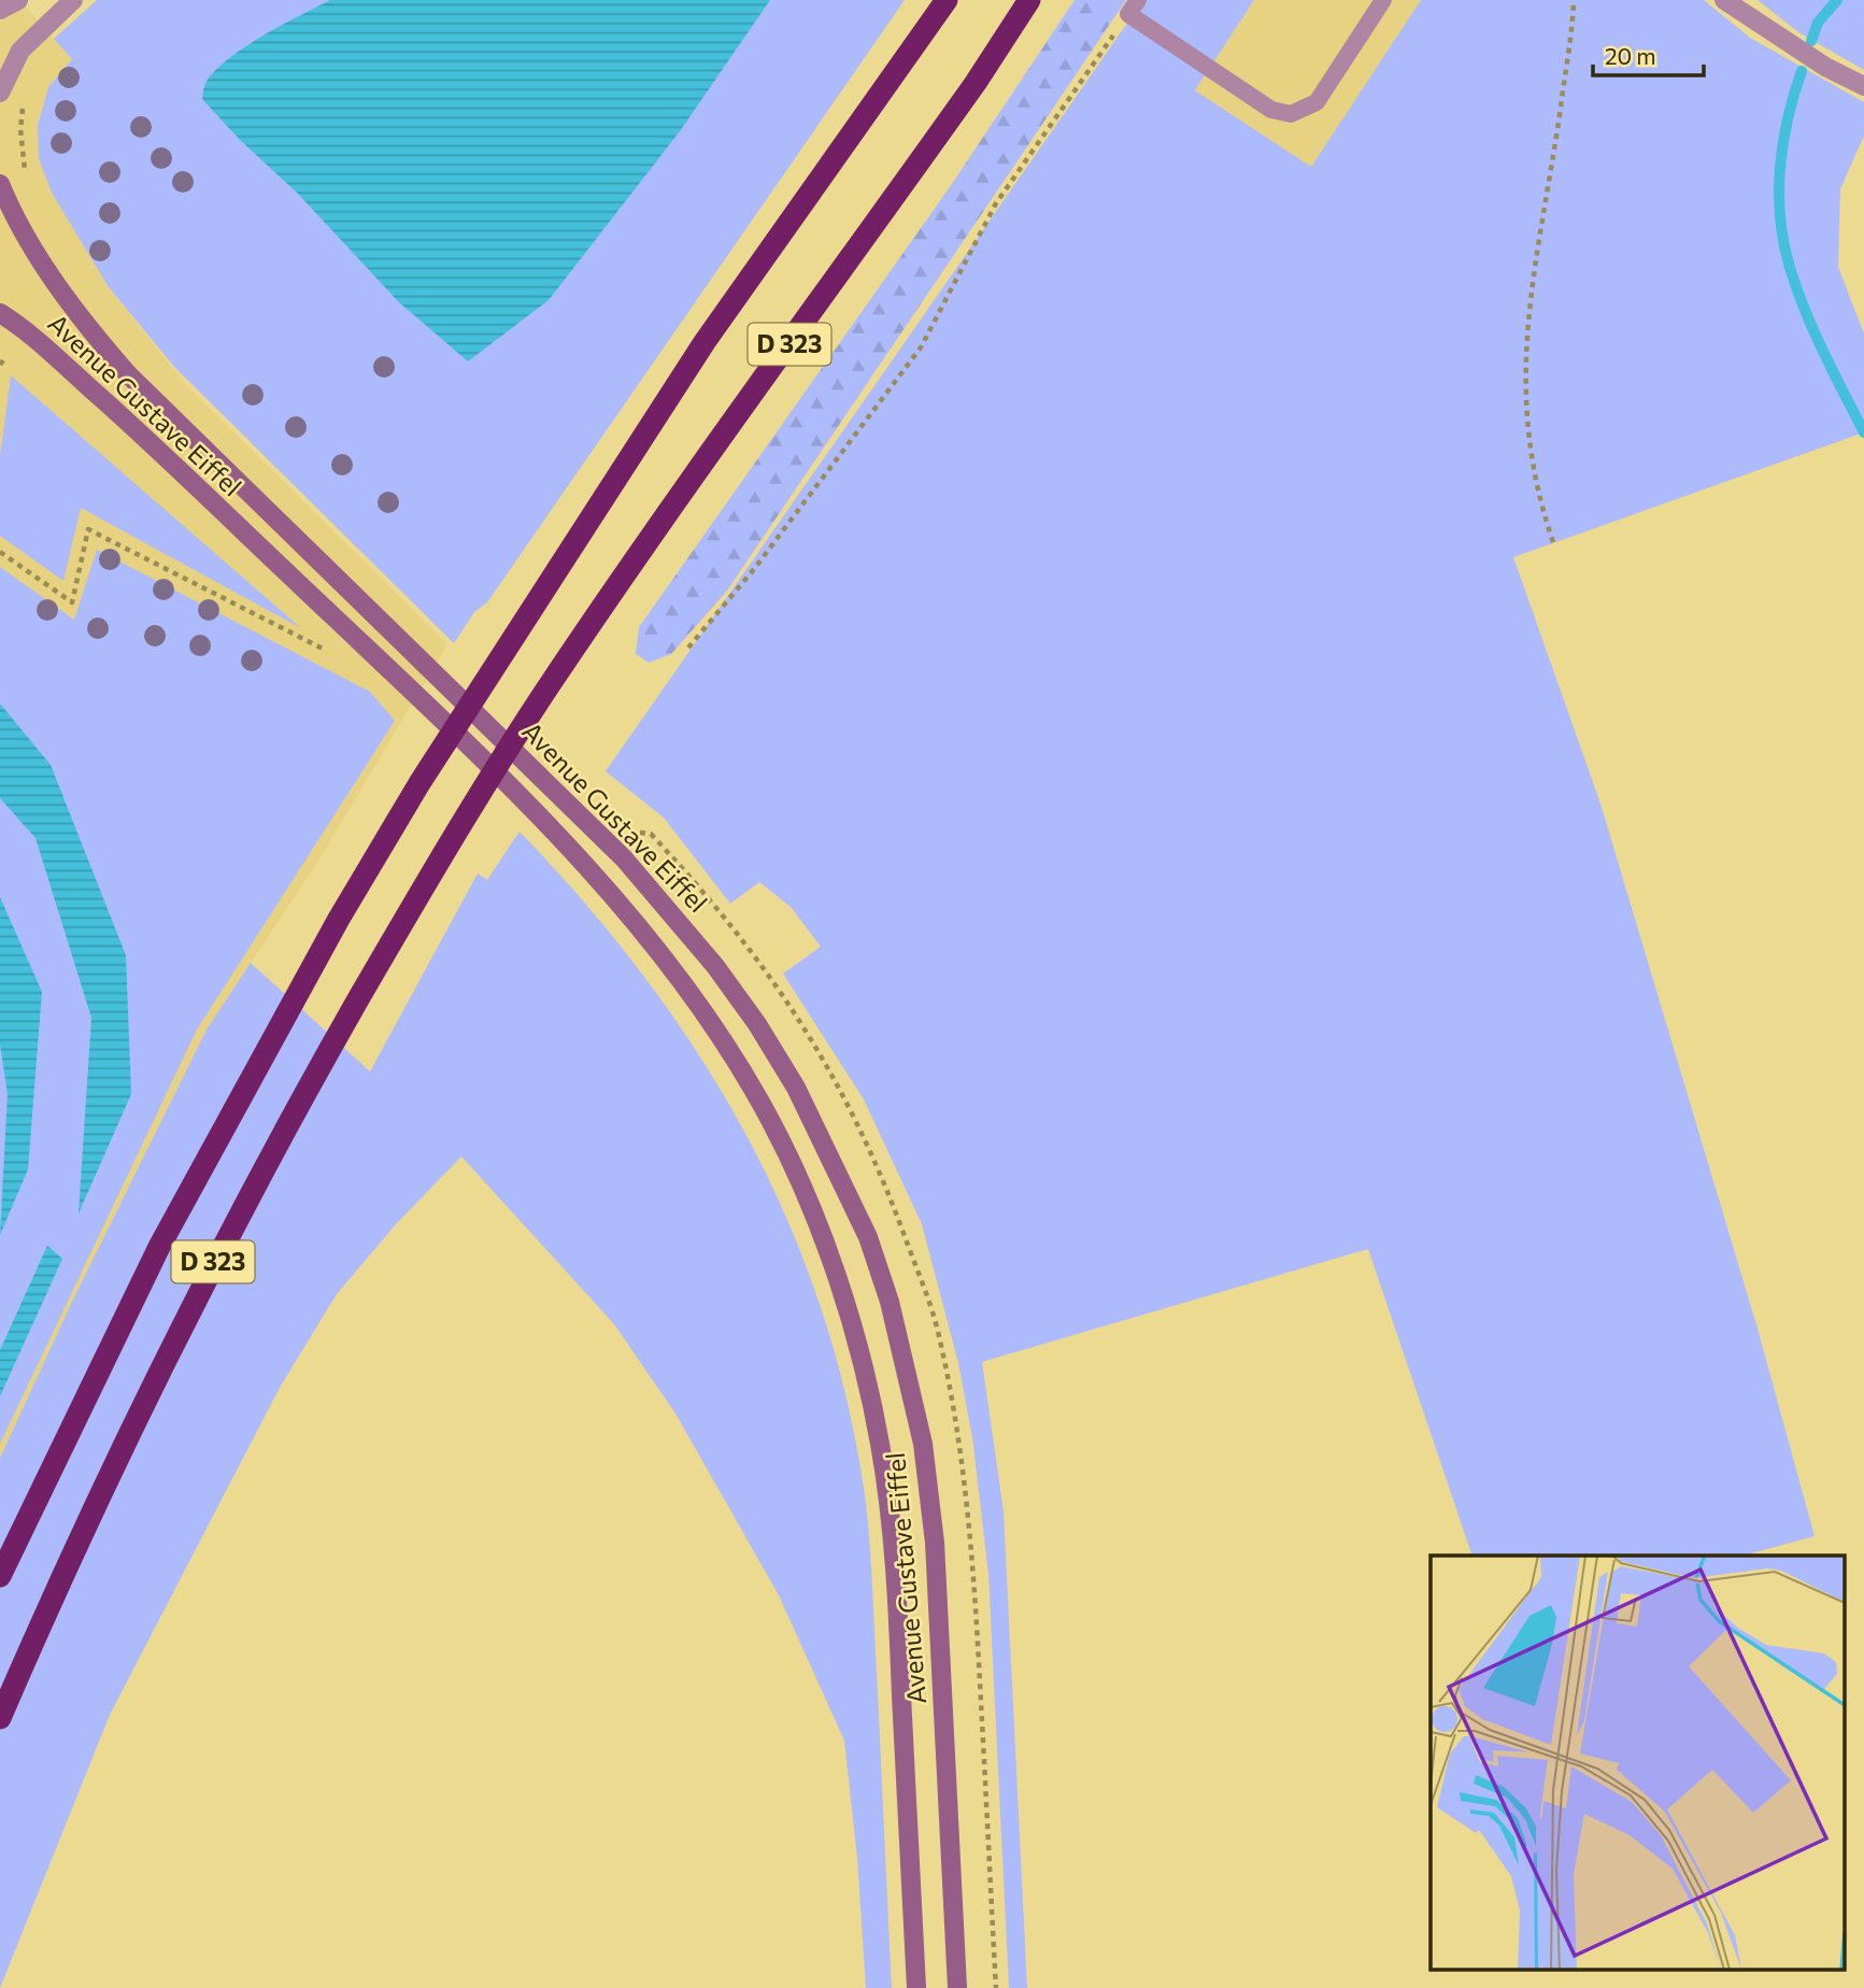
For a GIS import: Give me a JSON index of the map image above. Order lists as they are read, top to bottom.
{
  "streets": {
    "highway": ["D 323"],
    "street": ["Avenue Gustave Eiffel"]
  },
  "scale_bar": "20 m"
}
